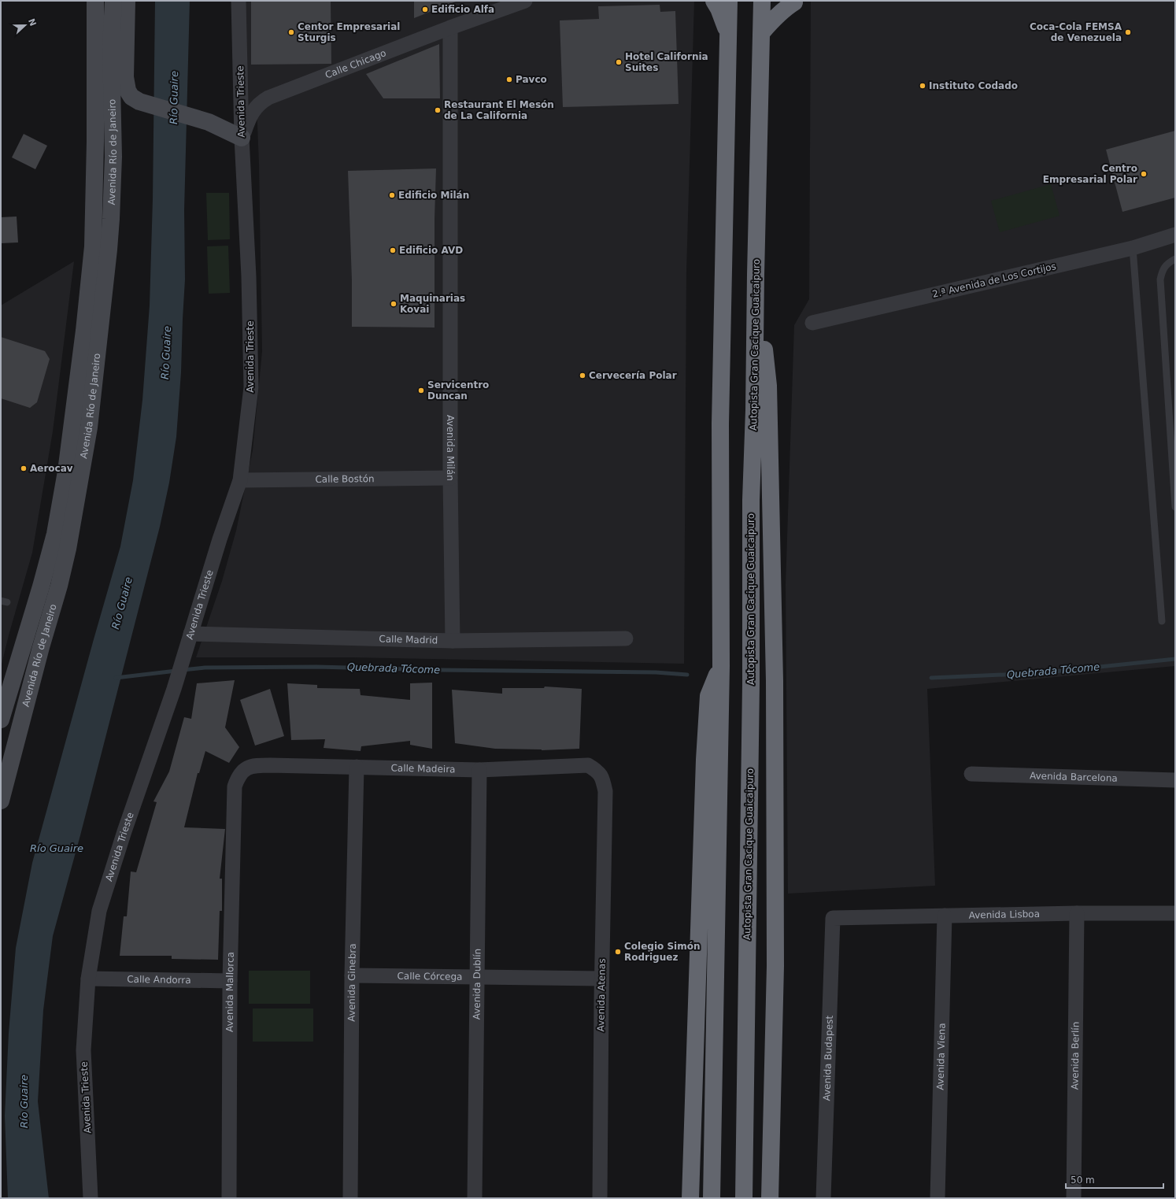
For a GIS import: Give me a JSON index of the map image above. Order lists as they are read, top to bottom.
{
  "streets": {
    "highway": ["Autopista Gran Cacique Guaicaipuro"],
    "street": [
      "Calle Chicago",
      "Avenida Trieste",
      "Avenida Río de Janeiro",
      "2.ª Avenida de Los Cortijos",
      "Avenida Milán",
      "Calle Bostón",
      "Calle Madrid",
      "Calle Madeira",
      "Avenida Barcelona",
      "Avenida Lisboa",
      "Calle Córcega",
      "Calle Andorra",
      "Avenida Ginebra",
      "Avenida Dublín",
      "Avenida Mallorca",
      "Avenida Atenas",
      "Avenida Berlín",
      "Avenida Viena",
      "Avenida Budapest"
    ]
  },
  "crossings": [
    ["Calle Chicago", "Avenida Trieste"],
    ["Calle Chicago", "Avenida Milán"],
    ["Avenida Trieste", "Calle Bostón"],
    ["Avenida Trieste", "Calle Madrid"],
    ["Avenida Trieste", "Calle Andorra"],
    ["Avenida Milán", "Calle Bostón"],
    ["Avenida Milán", "Calle Madrid"],
    ["Calle Madeira", "Avenida Ginebra"],
    ["Calle Madeira", "Avenida Dublín"],
    ["Calle Madeira", "Avenida Mallorca"],
    ["Calle Madeira", "Avenida Atenas"],
    ["Avenida Lisboa", "Avenida Berlín"],
    ["Avenida Lisboa", "Avenida Viena"],
    ["Avenida Lisboa", "Avenida Budapest"],
    ["Calle Córcega", "Avenida Ginebra"],
    ["Calle Córcega", "Avenida Dublín"],
    ["Calle Córcega", "Avenida Atenas"],
    ["Calle Andorra", "Avenida Mallorca"]
  ],
  "water": ["Río Guaire", "Quebrada Tócome"],
  "places": [
    "Edificio Alfa",
    "Centor Empresarial Sturgis",
    "Coca-Cola FEMSA de Venezuela",
    "Hotel California Suites",
    "Pavco",
    "Instituto Codado",
    "Restaurant El Mesón de La California",
    "Centro Empresarial Polar",
    "Edificio Milán",
    "Edificio AVD",
    "Maquinarias Kovai",
    "Cervecería Polar",
    "Servicentro Duncan",
    "Aerocav",
    "Colegio Simón Rodriguez"
  ],
  "scale_bar": "50 m",
  "north": "right"
}
